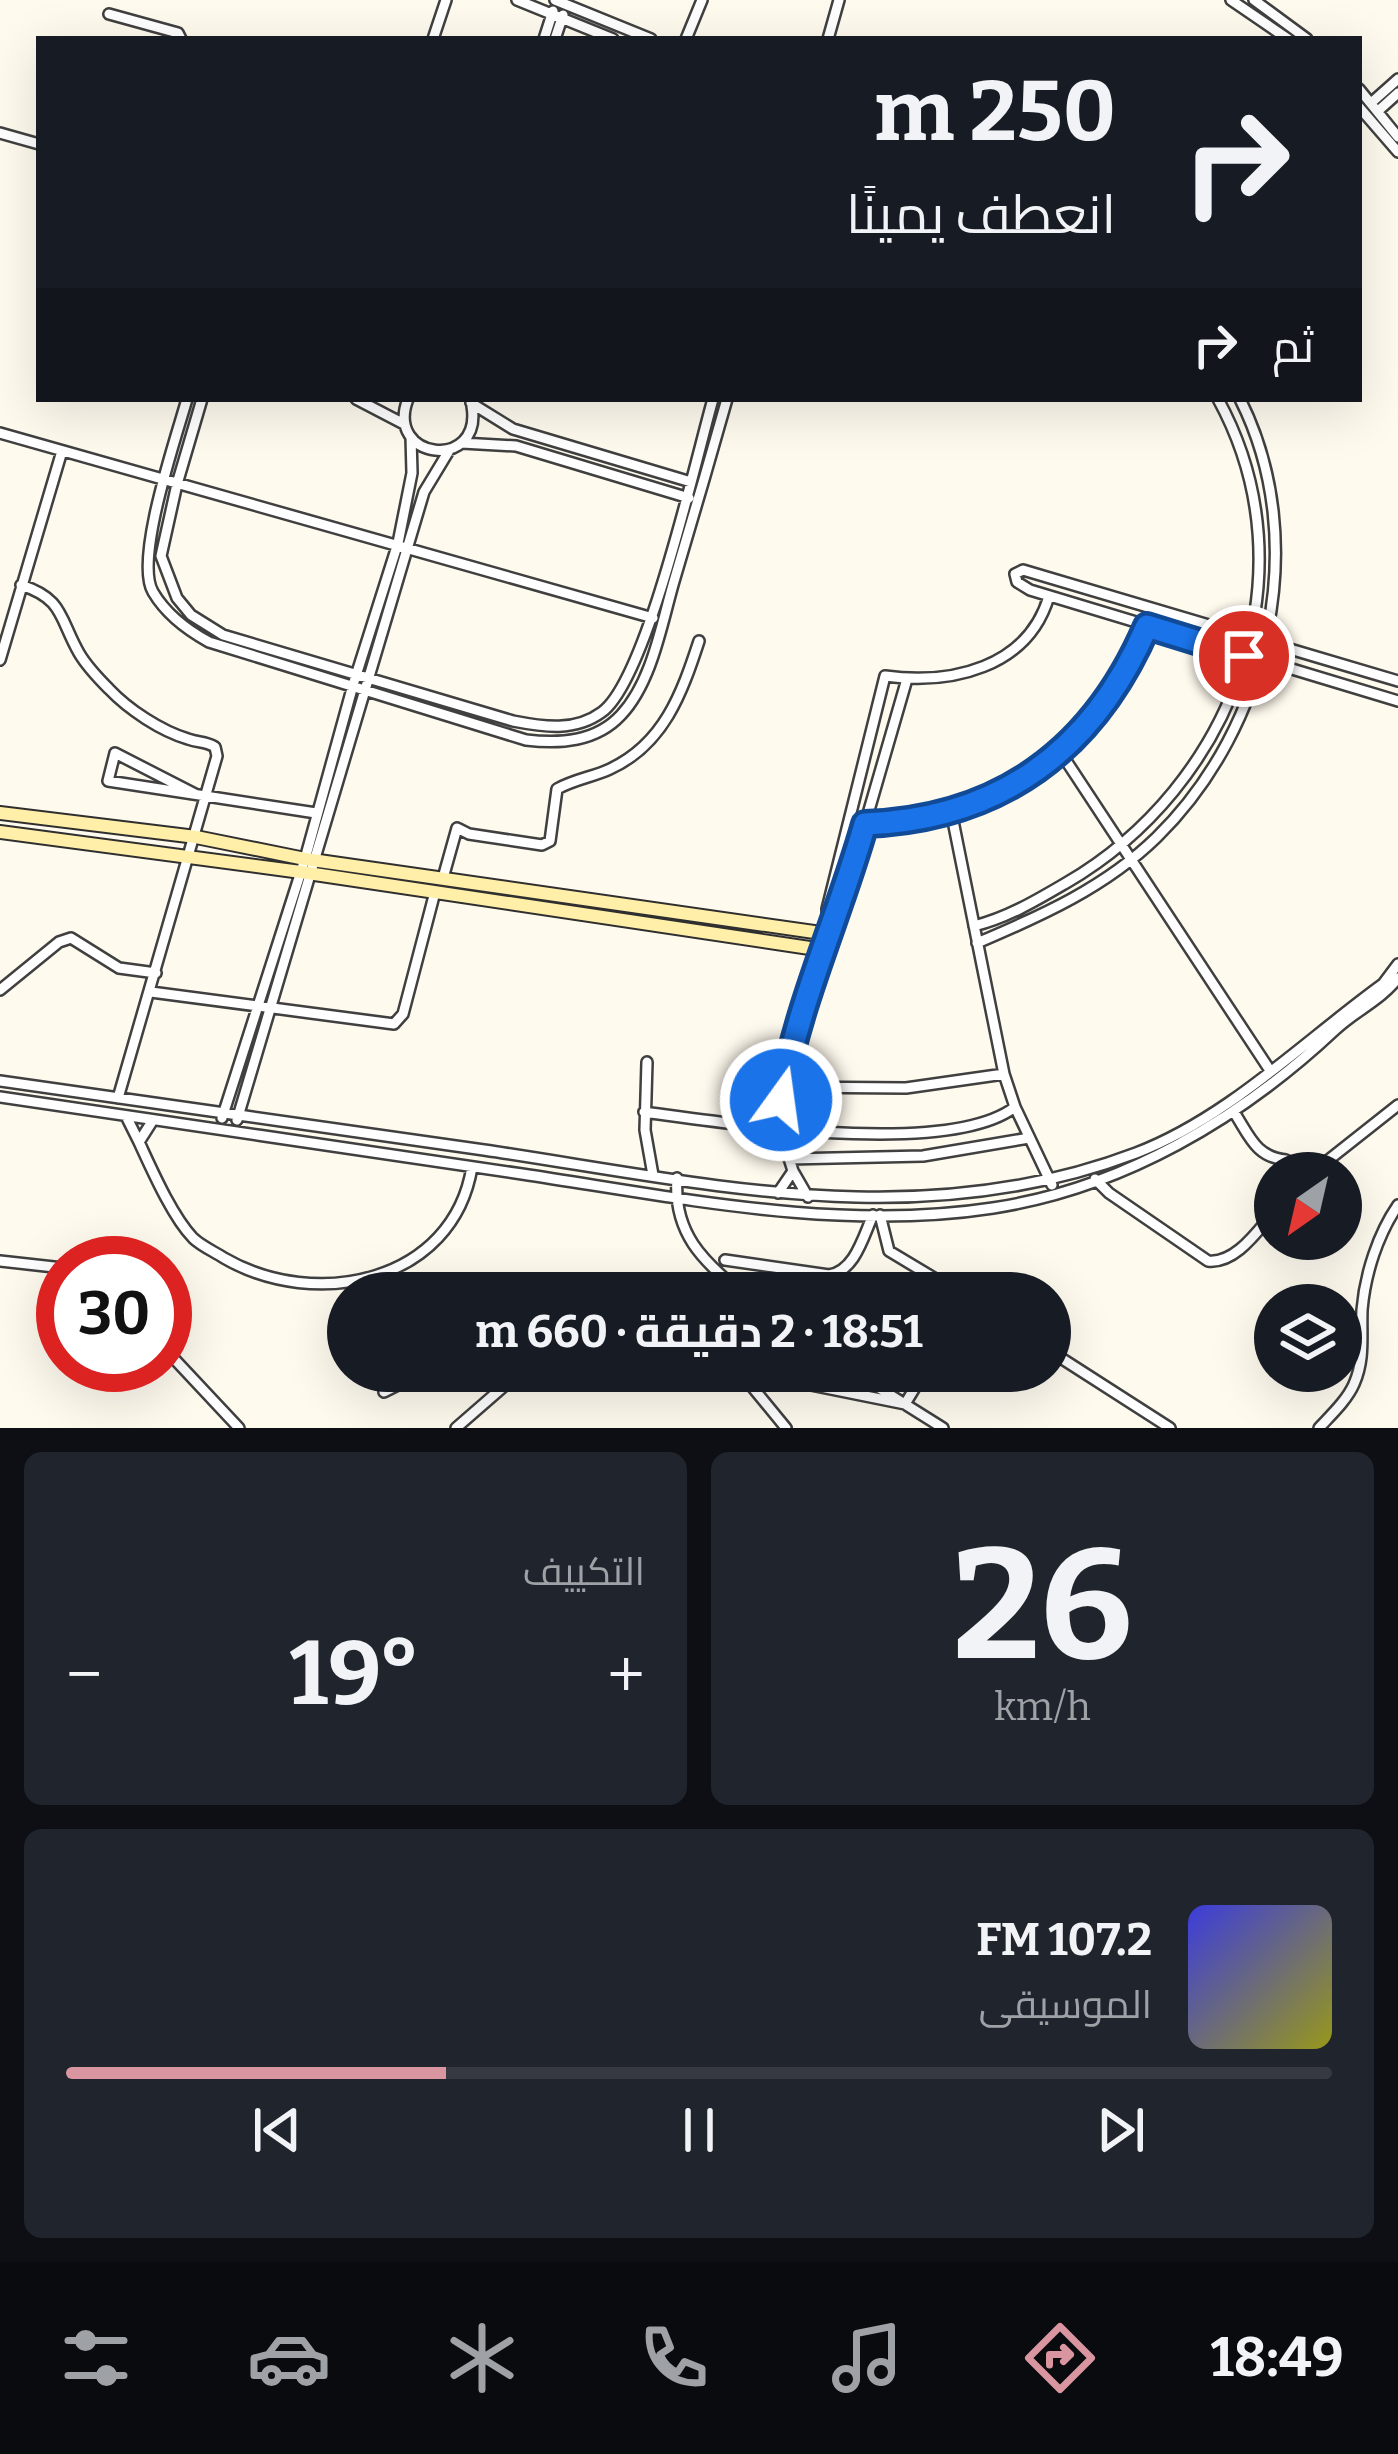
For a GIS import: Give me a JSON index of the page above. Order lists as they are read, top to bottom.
{
  "north": "bottom left",
  "page": {
    "turn": ["250 m", "انعطف يمينًا"],
    "then": "ثم",
    "limit": "30",
    "trip": "18:51 · 2 دقيقة · 660 m",
    "tile": [
      ["26", "km/h"],
      "التكييف"
    ],
    "heat": ["−", "19°", "+"],
    "song": ["107.2 FM", "الموسيقى"],
    "tabs": "18:49"
  }
}
